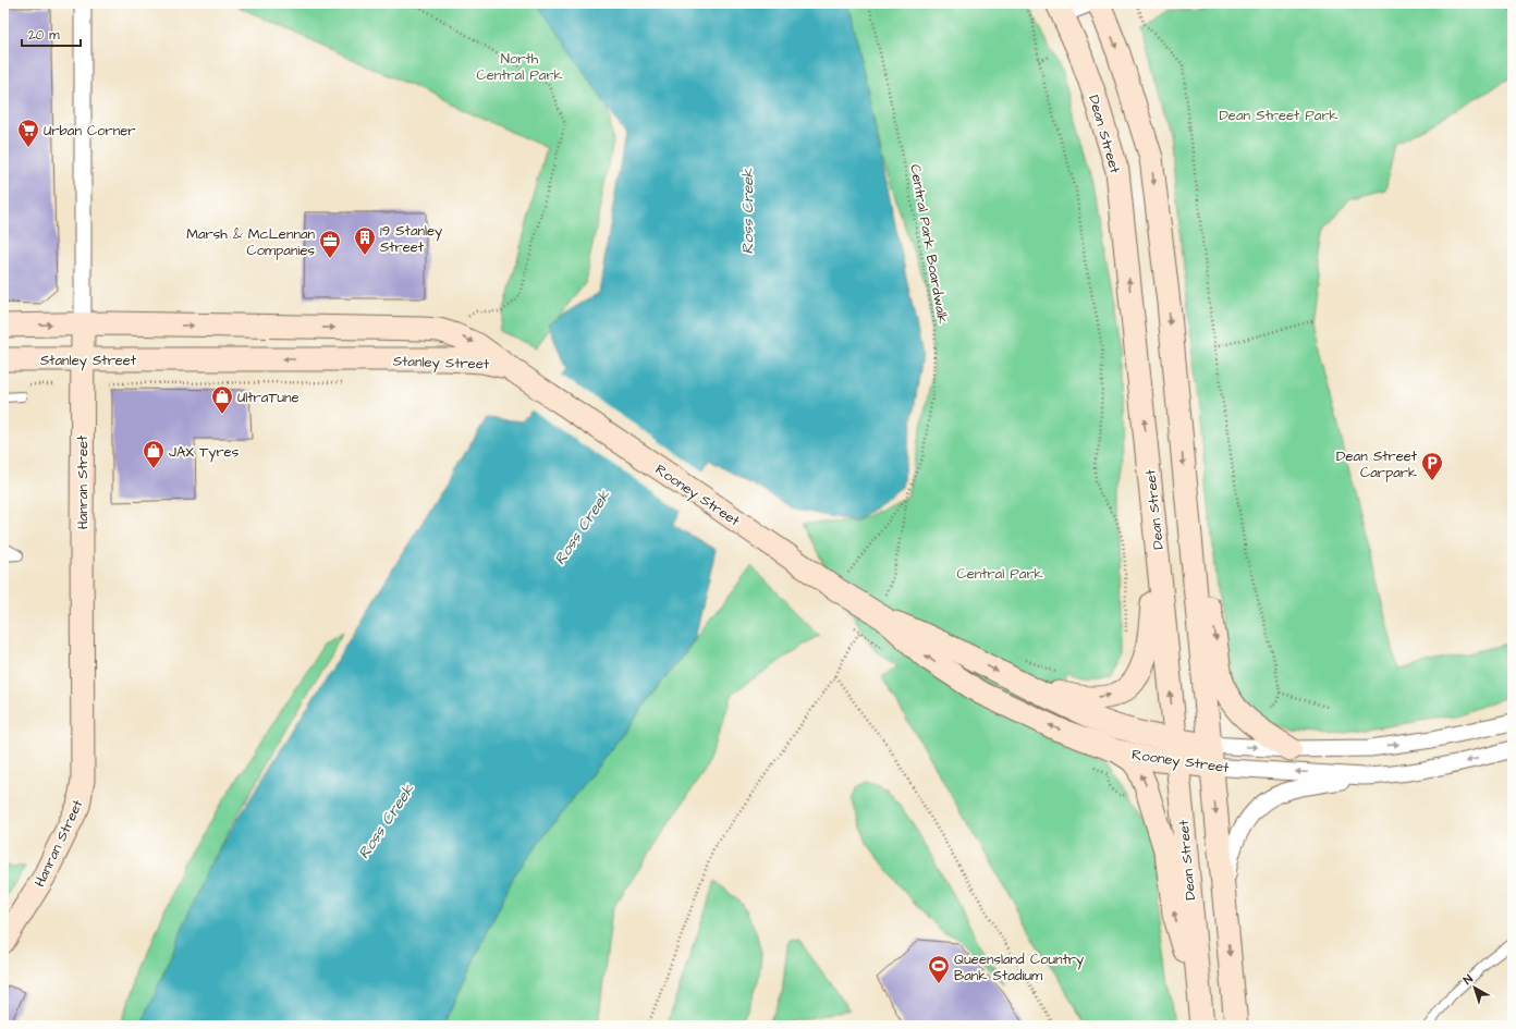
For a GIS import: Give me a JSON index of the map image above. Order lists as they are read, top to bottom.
{
  "streets": {
    "main road": [
      "Dean Street",
      "Stanley Street",
      "Hanran Street",
      "Rooney Street"
    ],
    "path": ["Central Park Boardwalk"]
  },
  "crossings": [
    ["Dean Street", "Rooney Street"],
    ["Stanley Street", "Hanran Street"],
    ["Stanley Street", "Rooney Street"]
  ],
  "water": ["Ross Creek"],
  "parks": ["North Central Park", "Dean Street Park", "Central Park"],
  "places": {
    "supermarket": ["Urban Corner"],
    "building": ["19 Stanley Street"],
    "office": ["Marsh & McLennan Companies"],
    "shop": ["UltraTune", "JAX Tyres"],
    "parking": ["Dean Street Carpark"],
    "sports": ["Queensland Country Bank Stadium"]
  },
  "scale_bar": "20 m",
  "north": "top left"
}
